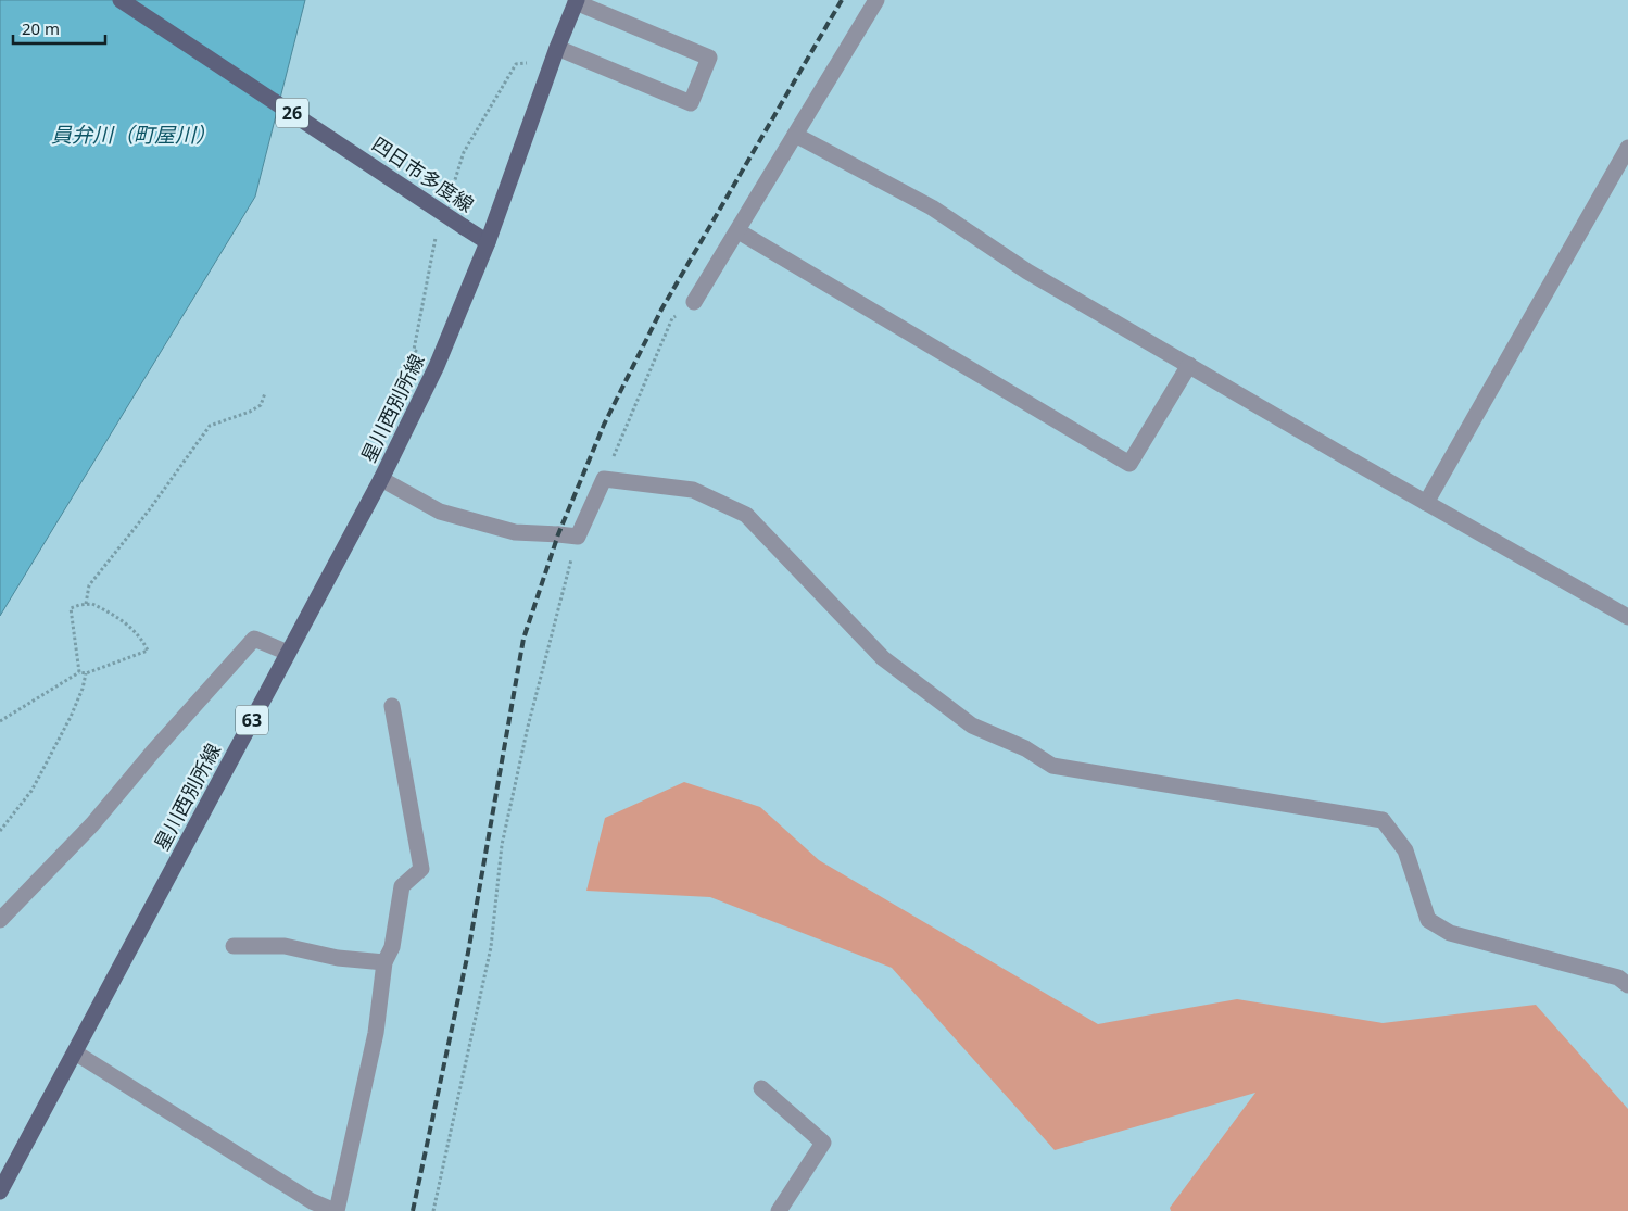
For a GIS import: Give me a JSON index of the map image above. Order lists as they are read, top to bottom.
{
  "streets": {
    "main road": [
      "26",
      "四日市多度線",
      "星川西別所線",
      "63"
    ]
  },
  "crossings": [
    ["四日市多度線", "星川西別所線"]
  ],
  "water": ["員弁川（町屋川）"],
  "scale_bar": "20 m"
}
